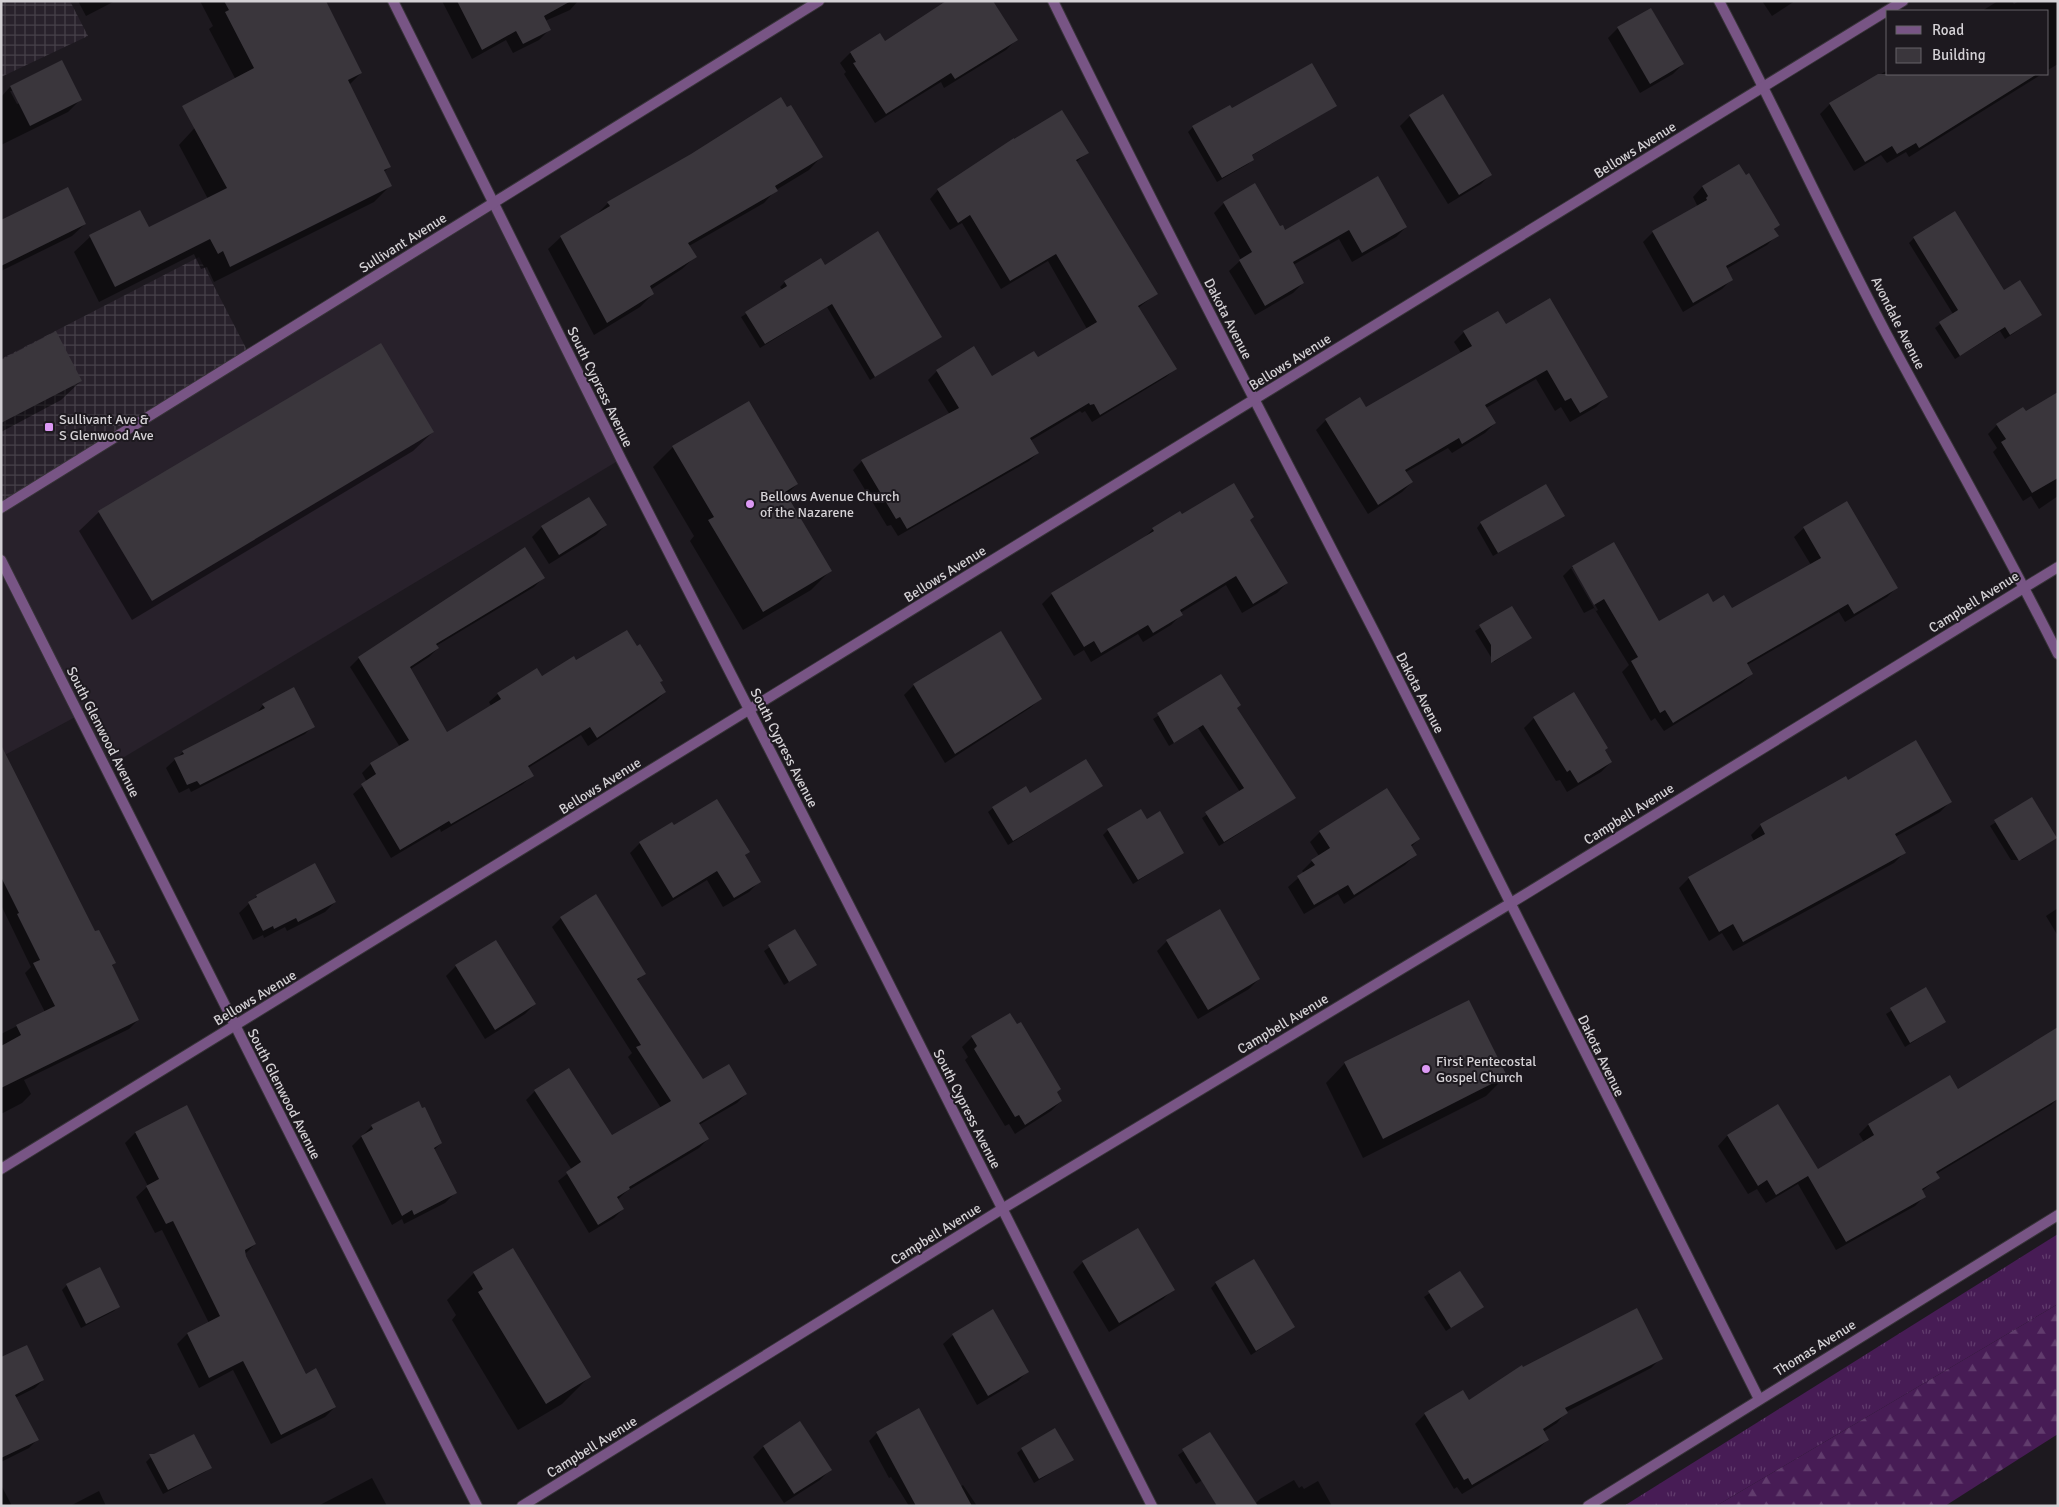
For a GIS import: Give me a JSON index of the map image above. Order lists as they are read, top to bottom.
{
  "streets": {
    "street": [
      "Bellows Avenue",
      "Sullivant Avenue",
      "Dakota Avenue",
      "Avondale Avenue",
      "South Cypress Avenue",
      "Campbell Avenue",
      "South Glenwood Avenue",
      "Thomas Avenue"
    ]
  },
  "crossings": [
    ["Bellows Avenue", "Dakota Avenue"],
    ["Bellows Avenue", "Avondale Avenue"],
    ["Bellows Avenue", "South Cypress Avenue"],
    ["Bellows Avenue", "South Glenwood Avenue"],
    ["Sullivant Avenue", "South Cypress Avenue"],
    ["Dakota Avenue", "Campbell Avenue"],
    ["Dakota Avenue", "Thomas Avenue"],
    ["Avondale Avenue", "Campbell Avenue"],
    ["South Cypress Avenue", "Campbell Avenue"]
  ],
  "places": {
    "transit": ["Sullivant Ave & S Glenwood Ave"],
    "other": ["Bellows Avenue Church of the Nazarene", "First Pentecostal Gospel Church"]
  },
  "legend": ["Road", "Building"]
}
